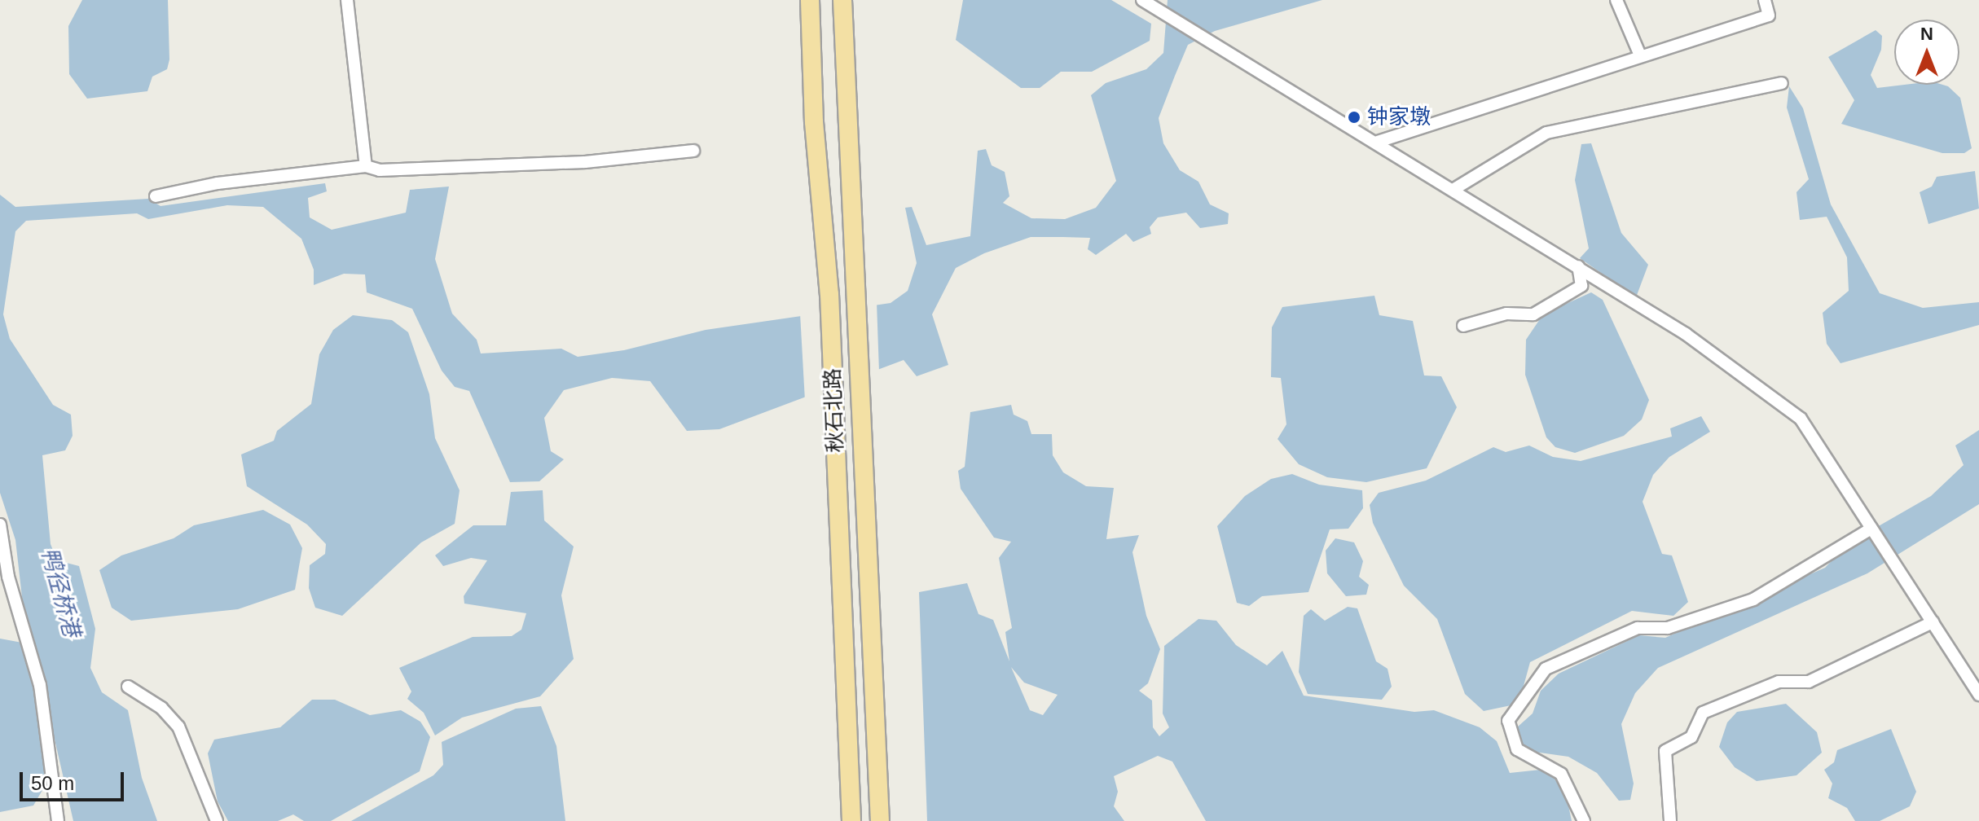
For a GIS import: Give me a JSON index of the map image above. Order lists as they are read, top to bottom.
{
  "streets": {
    "main road": ["秋石北路"]
  },
  "water": ["鸭径桥港"],
  "places": ["钟家墩"],
  "scale_bar": "50 m",
  "north": "top"
}
